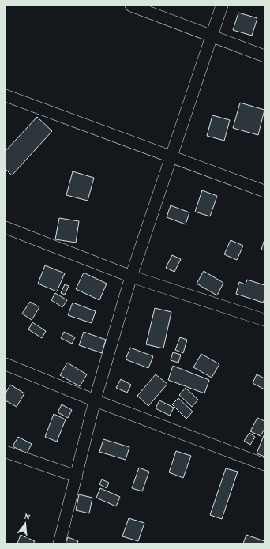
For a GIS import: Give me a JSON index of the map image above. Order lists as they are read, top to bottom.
{
  "north": "top"
}
